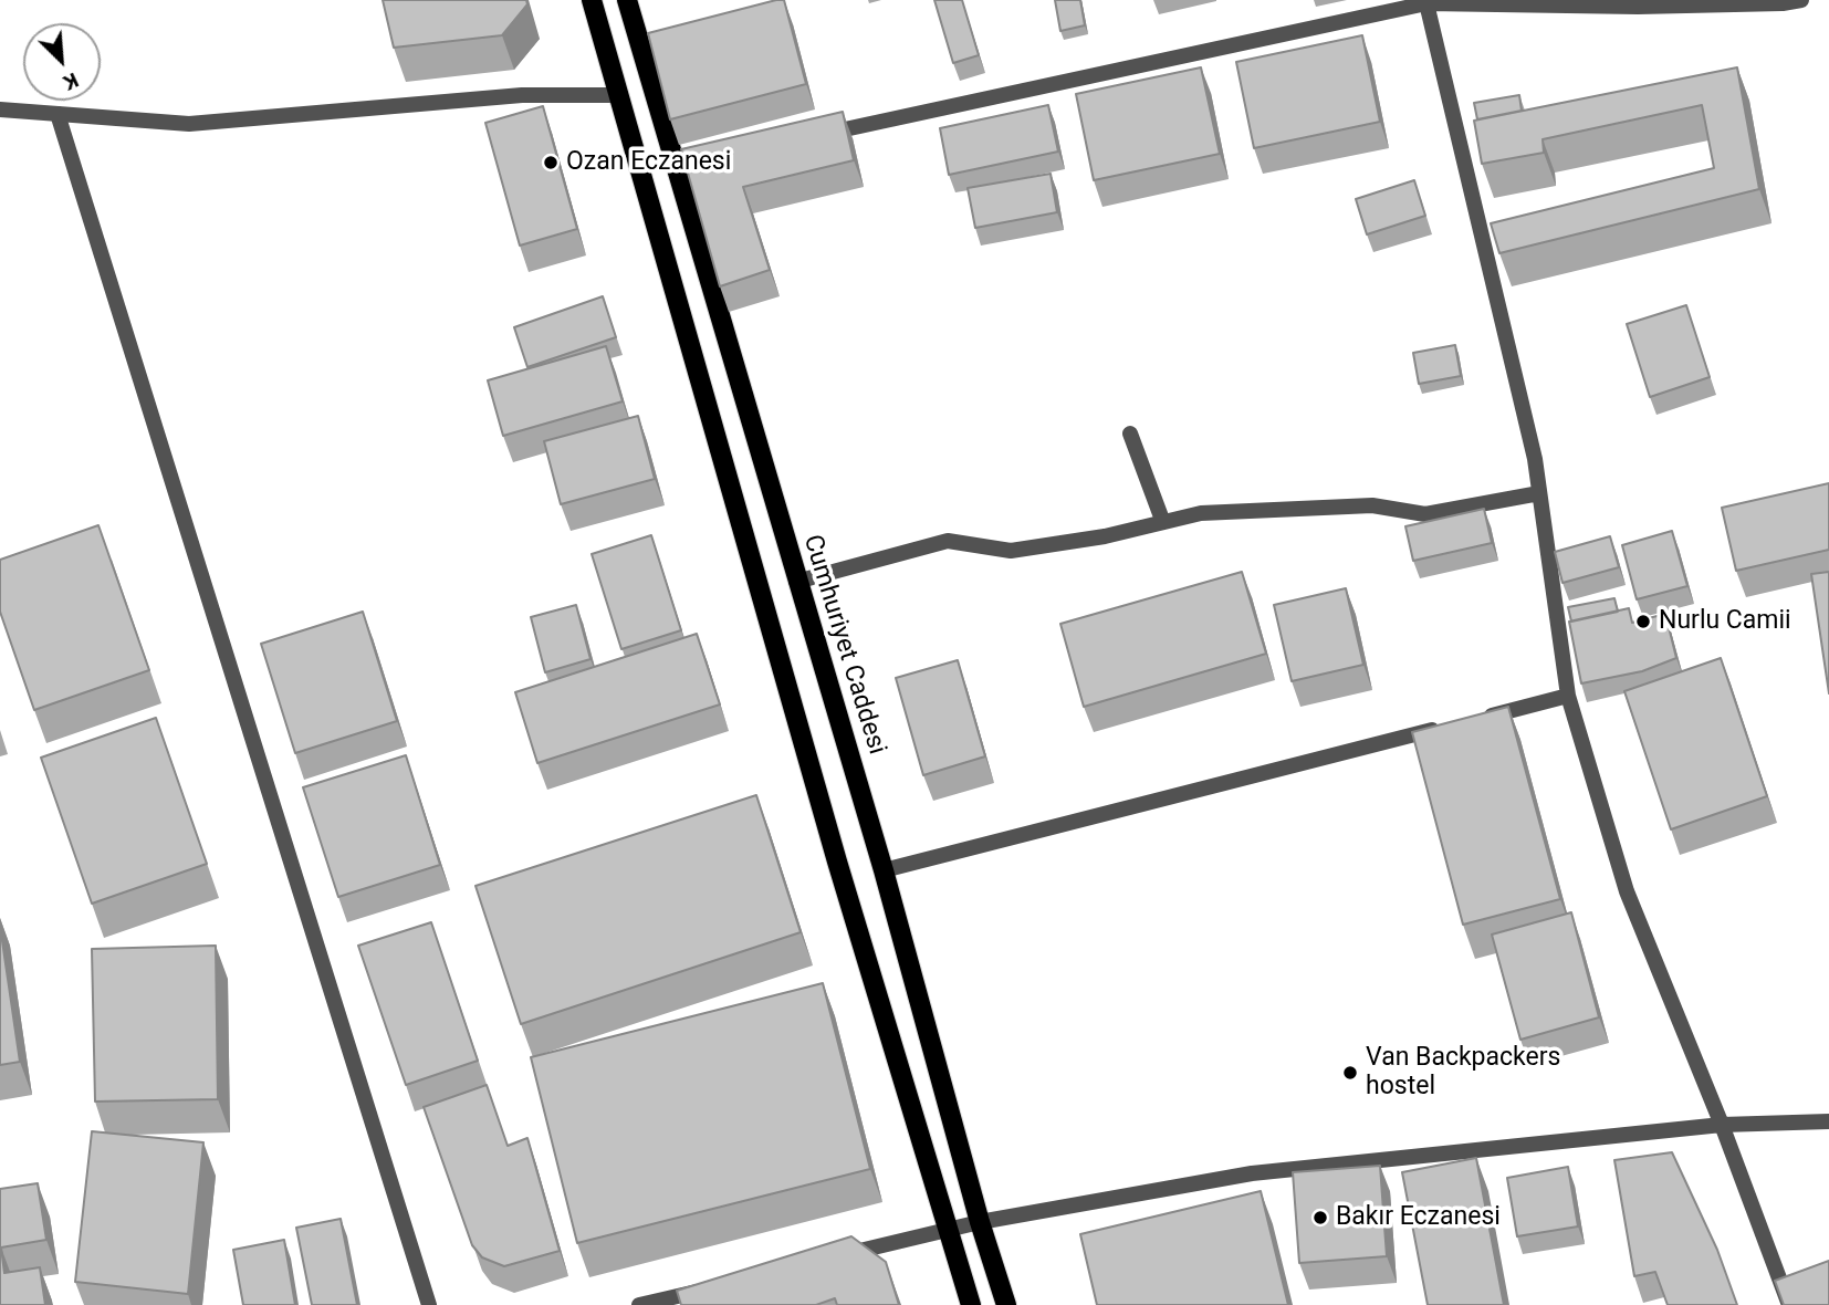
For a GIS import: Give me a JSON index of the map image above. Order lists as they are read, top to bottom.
{
  "streets": {
    "main road": ["Cumhuriyet Caddesi"]
  },
  "places": [
    "Ozan Eczanesi",
    "Nurlu Camii",
    "Van Backpackers hostel",
    "Bakır Eczanesi"
  ],
  "north": "bottom right"
}
